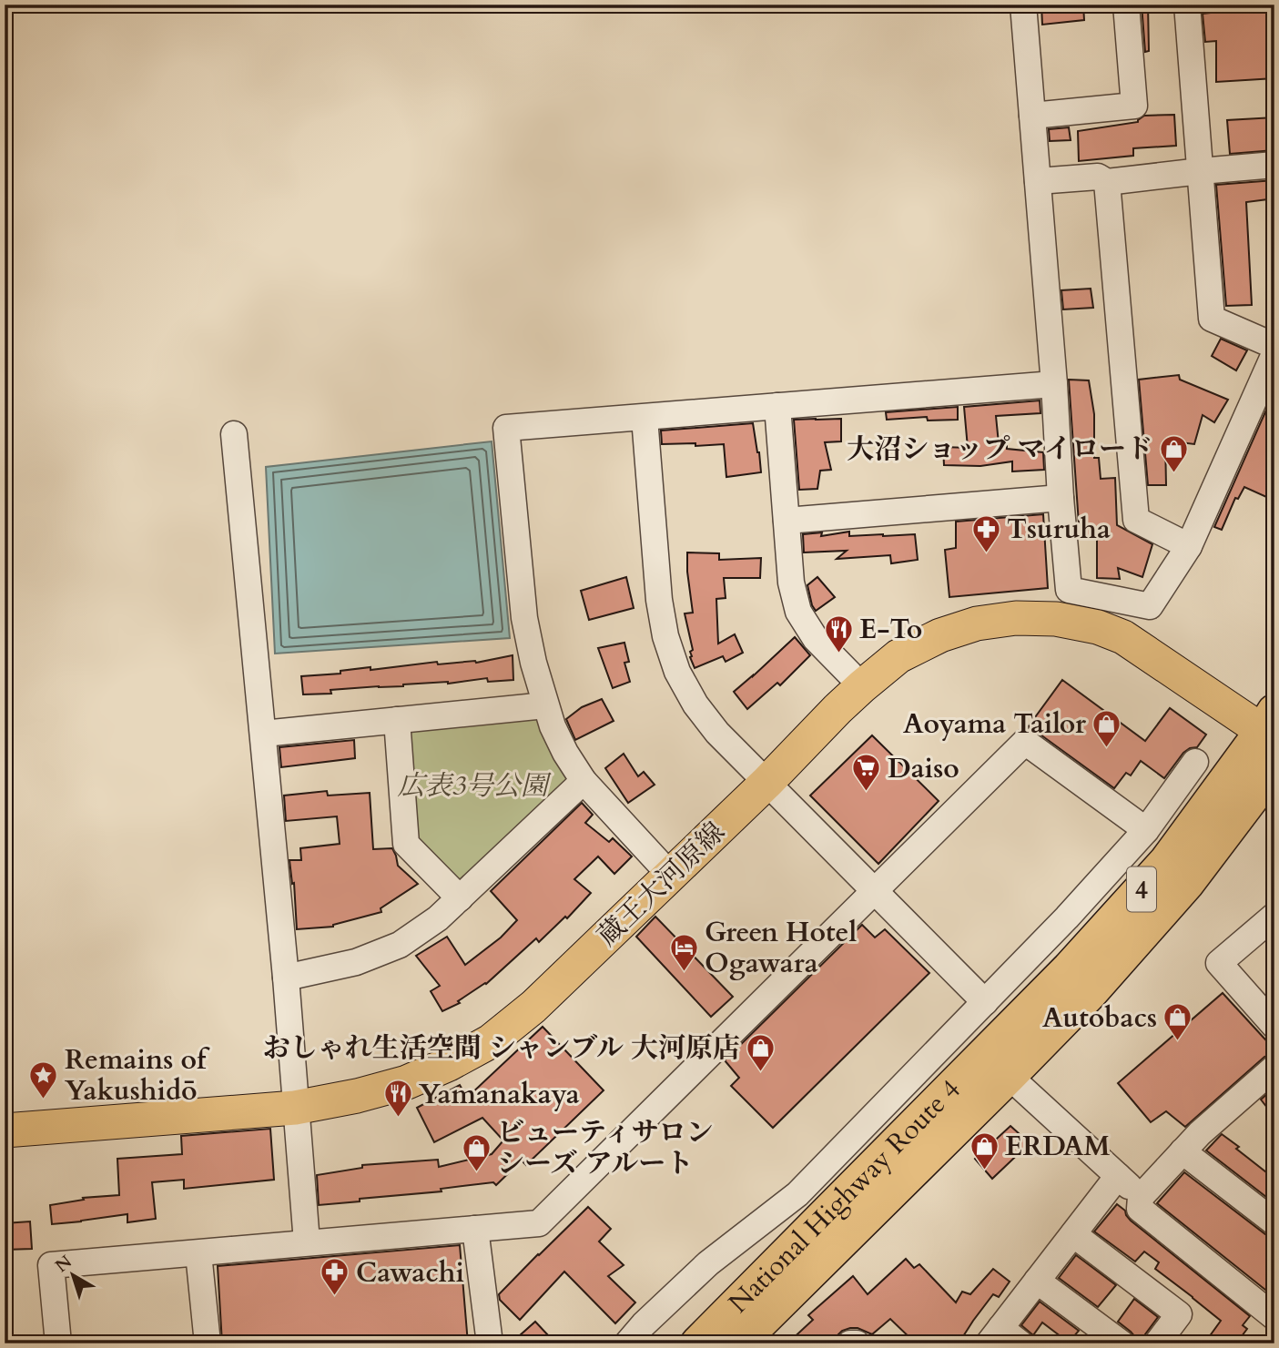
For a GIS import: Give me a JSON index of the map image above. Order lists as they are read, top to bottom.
{
  "streets": {
    "highway": ["4", "National Highway Route 4"],
    "main road": ["蔵王大河原線"]
  },
  "crossings": [
    ["蔵王大河原線", "4"],
    ["4", "National Highway Route 4"]
  ],
  "parks": ["広表3号公園"],
  "places": {
    "shop": [
      "大沼ショップ マイロード",
      "Aoyama Tailor",
      "Autobacs",
      "おしゃれ生活空間 シャンブル 大河原店",
      "ERDAM",
      "ビューティサロン シーズ アルート"
    ],
    "pharmacy": ["Tsuruha", "Cawachi"],
    "restaurant": ["E-To", "Yamanakaya"],
    "supermarket": ["Daiso"],
    "hotel": ["Green Hotel Ogawara"],
    "place": ["Remains of Yakushidō"]
  },
  "north": "top left"
}
